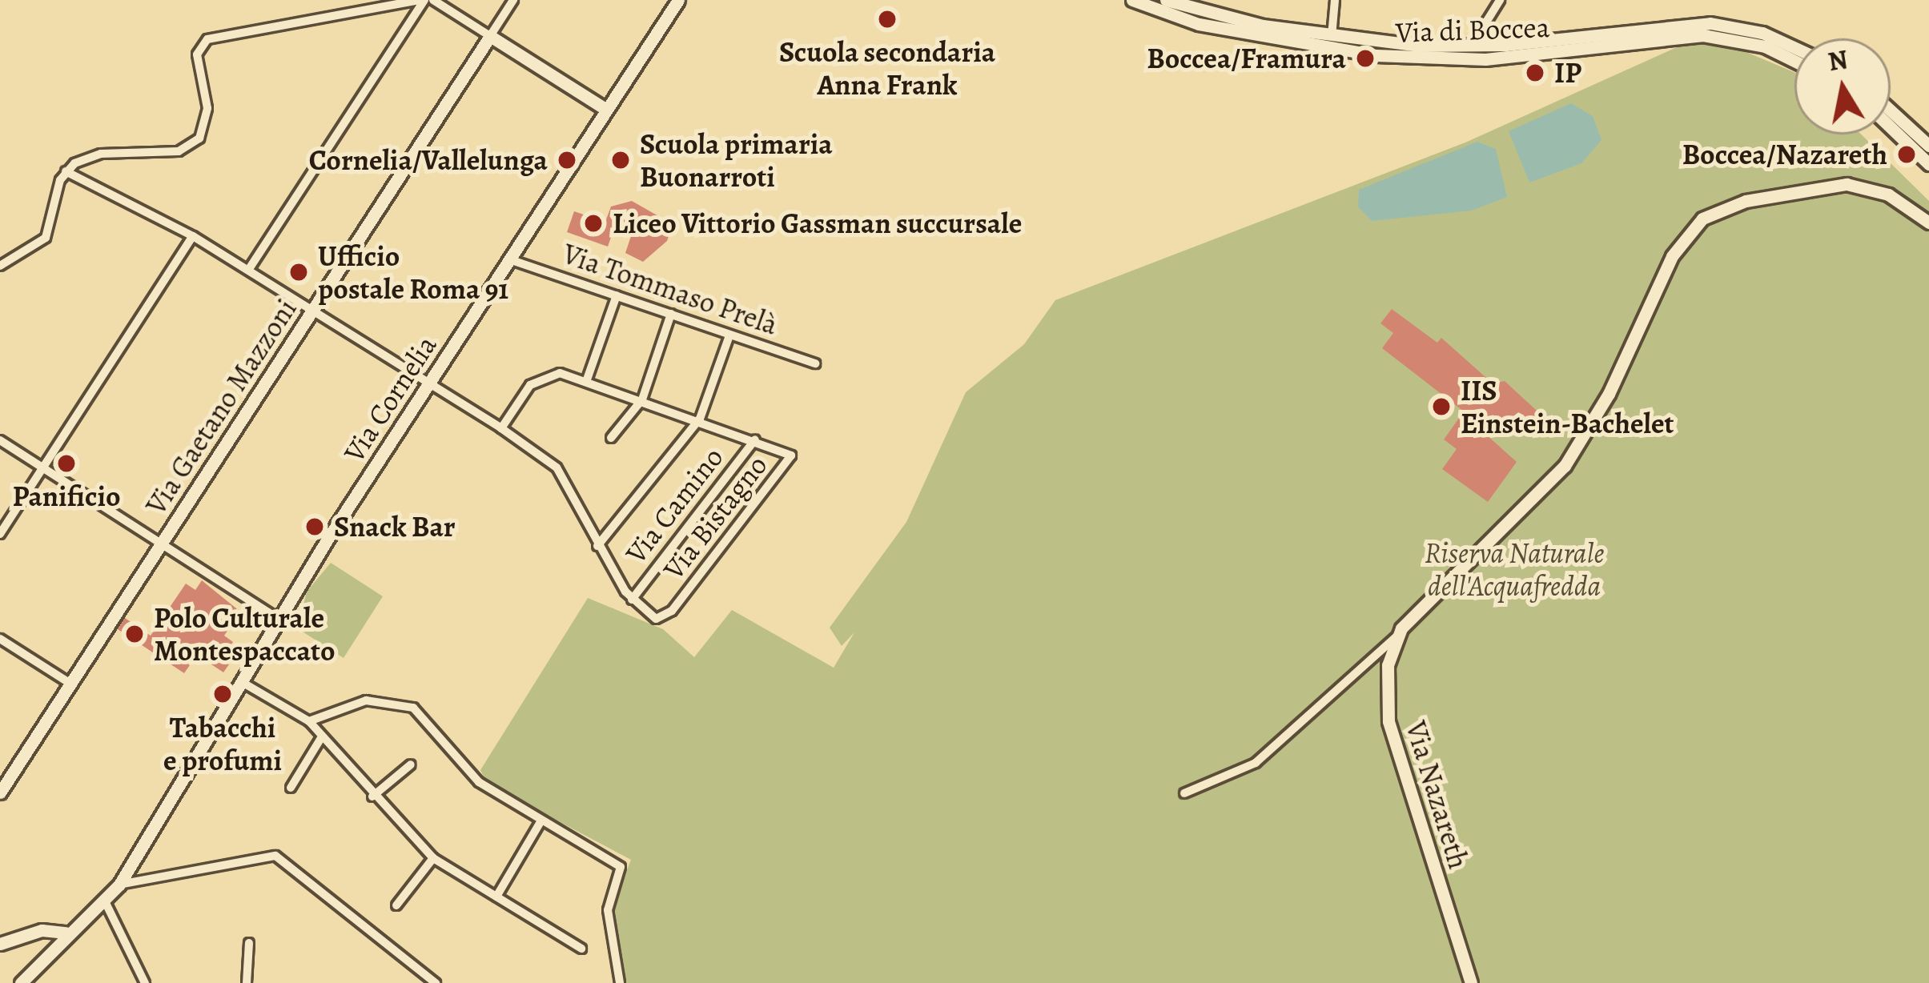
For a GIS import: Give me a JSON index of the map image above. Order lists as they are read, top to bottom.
{
  "streets": {
    "street": [
      "Via di Boccea",
      "Via Tommaso Prelà",
      "Via Cornelia",
      "Via Gaetano Mazzoni",
      "Via Camino",
      "Via Bistagno",
      "Via Nazareth"
    ]
  },
  "crossings": [
    ["Via Tommaso Prelà", "Via Cornelia"],
    ["Via Cornelia", "Via Bistagno"],
    ["Via Gaetano Mazzoni", "Via Bistagno"],
    ["Via Camino", "Via Bistagno"]
  ],
  "parks": ["Riserva Naturale dell'Acquafredda"],
  "places": [
    "Scuola secondaria Anna Frank",
    "Boccea/Framura",
    "IP",
    "Boccea/Nazareth",
    "Cornelia/Vallelunga",
    "Scuola primaria Buonarroti",
    "Liceo Vittorio Gassman succursale",
    "Ufficio postale Roma 91",
    "IIS Einstein-Bachelet",
    "Panificio",
    "Snack Bar",
    "Polo Culturale Montespaccato",
    "Tabacchi e profumi"
  ],
  "north": "top"
}
